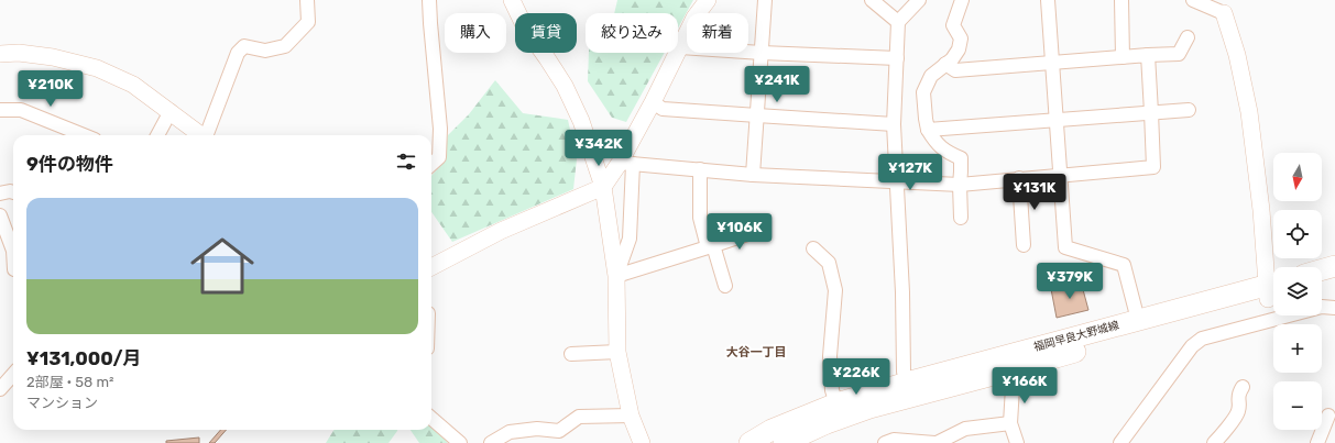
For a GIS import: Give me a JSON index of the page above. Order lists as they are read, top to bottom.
{
  "streets": {
    "main road": ["福岡早良大野城線"]
  },
  "districts": ["大谷一丁目"],
  "north": "bottom",
  "page": {
    "chip": [
      "購入",
      "賃貸",
      "絞り込み",
      "新着"
    ],
    "price": [
      "¥241K",
      "¥210K",
      "¥342K",
      "¥127K",
      "¥131K",
      "¥106K",
      "¥379K",
      "¥226K",
      "¥166K"
    ],
    "heading": "9件の物件",
    "map_buttons": ["+", "−"],
    "list": [
      {
        "name": "¥131,000/月",
        "note": "2部屋 · 58 m² · マンション"
      }
    ]
  }
}
